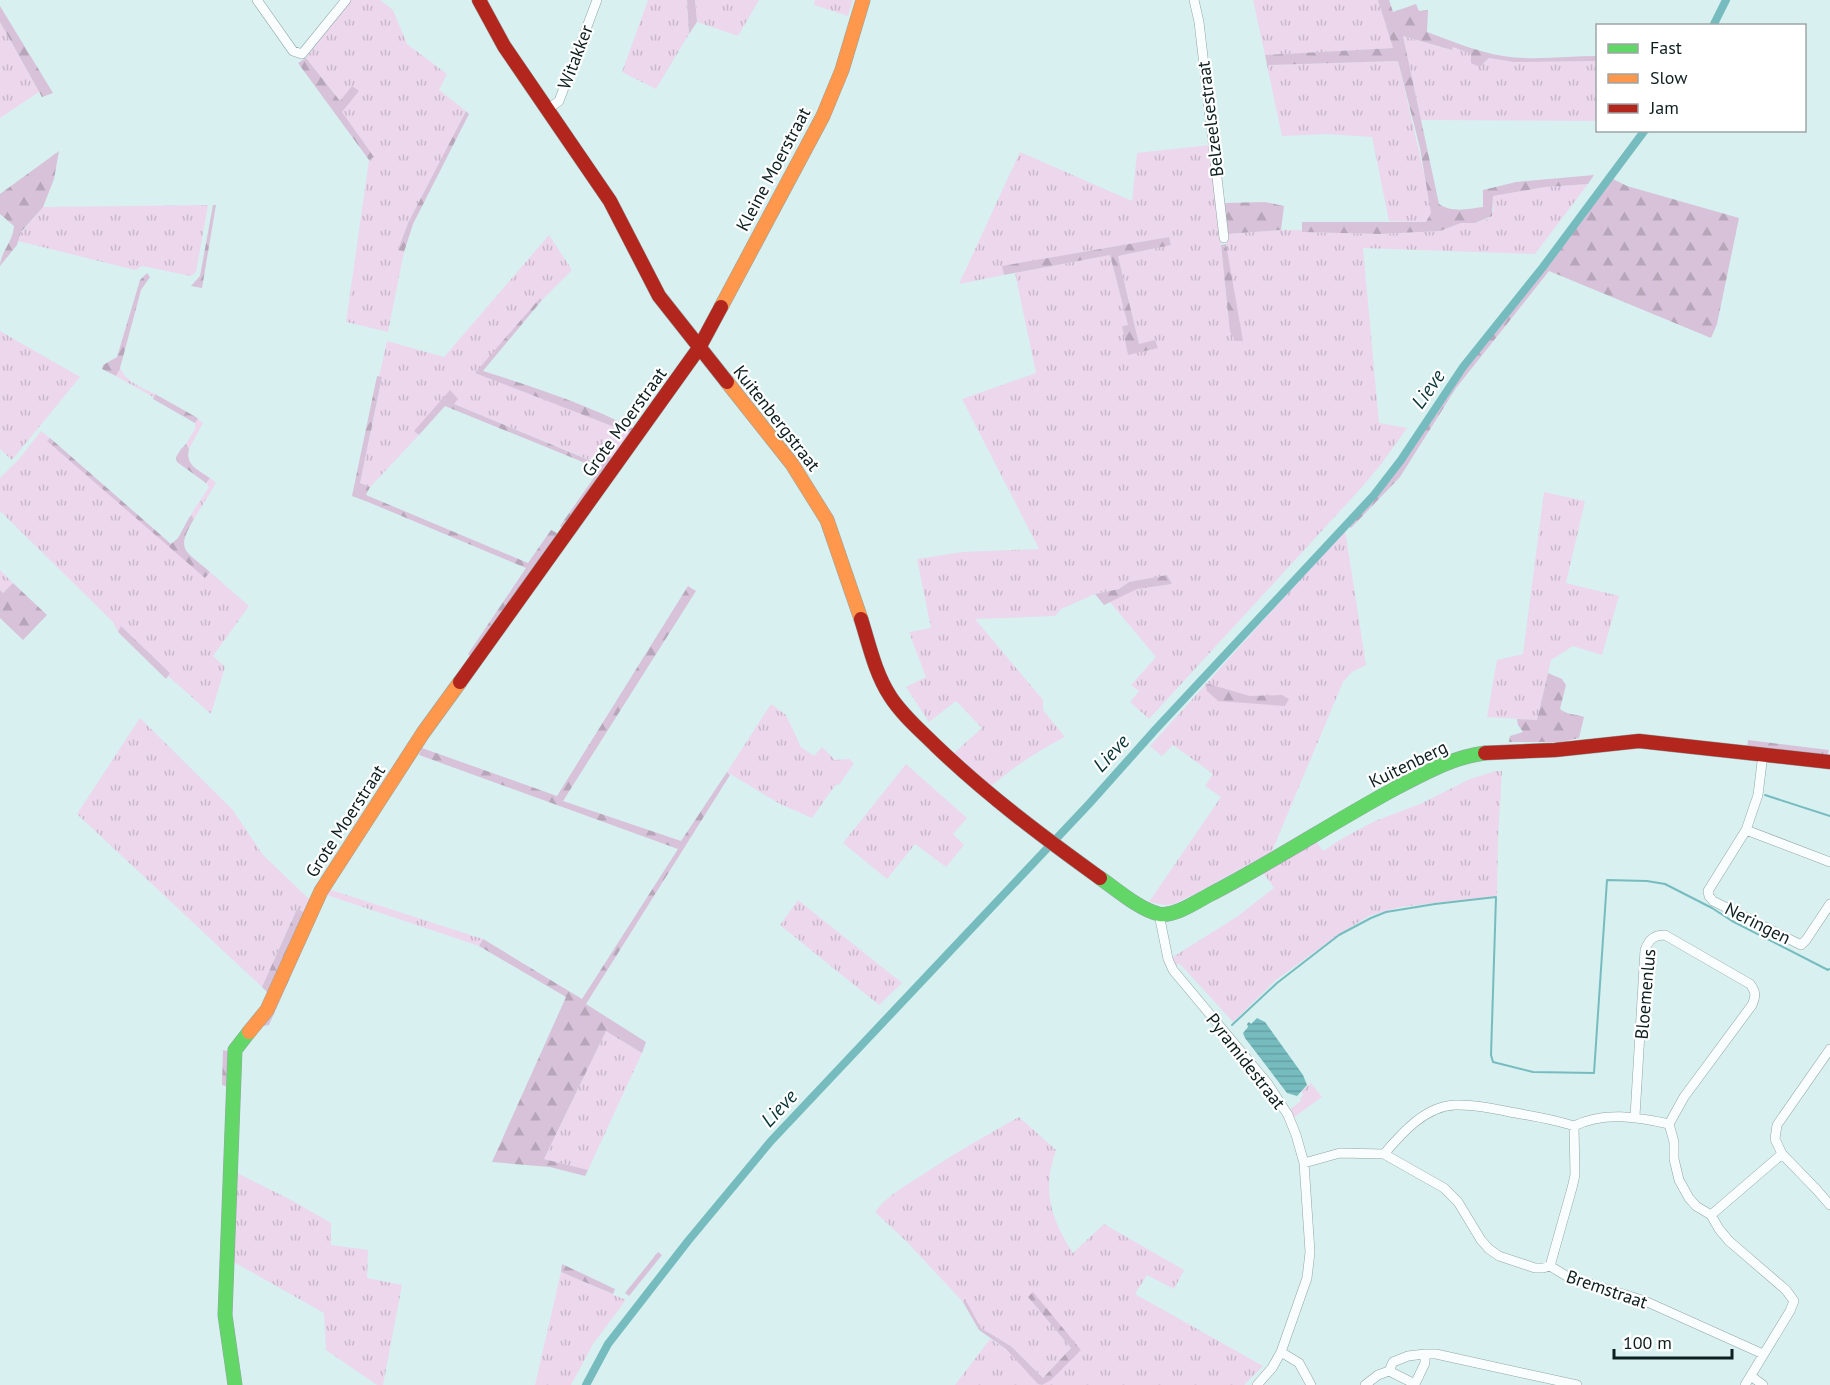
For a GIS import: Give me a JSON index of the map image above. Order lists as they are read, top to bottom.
{
  "streets": {
    "street": [
      "Witakker",
      "Belzeelsestraat",
      "Kleine Moerstraat",
      "Kuitenbergstraat",
      "Grote Moerstraat",
      "Kuitenberg",
      "Neringen",
      "Bloemenlus",
      "Pyramidestraat",
      "Bremstraat"
    ]
  },
  "crossings": [
    ["Witakker", "Kuitenbergstraat"],
    ["Kleine Moerstraat", "Kuitenbergstraat"],
    ["Kleine Moerstraat", "Grote Moerstraat"],
    ["Kuitenbergstraat", "Grote Moerstraat"],
    ["Kuitenbergstraat", "Kuitenberg"],
    ["Kuitenbergstraat", "Pyramidestraat"],
    ["Kuitenberg", "Neringen"],
    ["Kuitenberg", "Pyramidestraat"]
  ],
  "water": ["Lieve"],
  "legend": ["Fast", "Slow", "Jam"],
  "scale_bar": "100 m"
}
